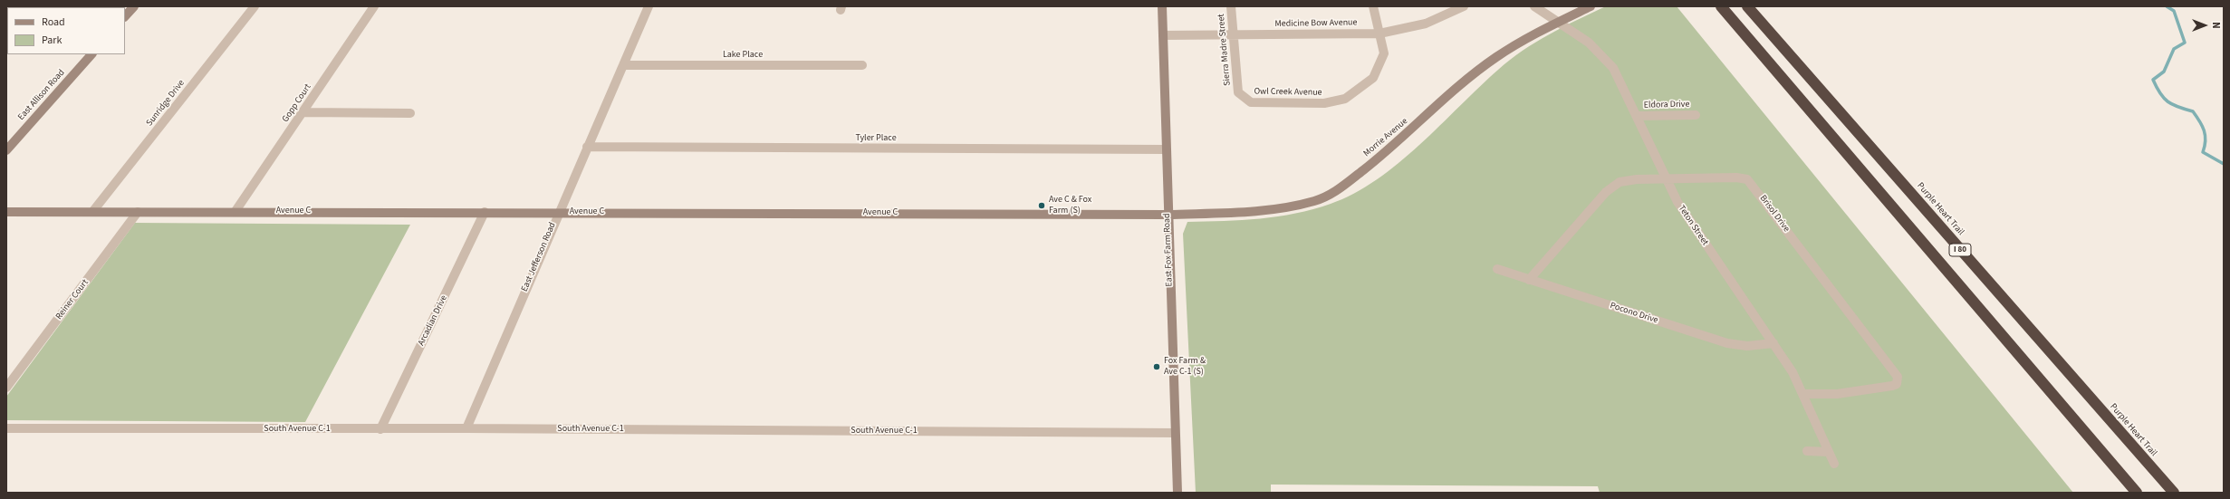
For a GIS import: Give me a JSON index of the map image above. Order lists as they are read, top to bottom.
{
  "streets": {
    "highway": ["Purple Heart Trail", "I 80"],
    "main road": [
      "East Allison Road",
      "Morrie Avenue",
      "Avenue C",
      "East Fox Farm Road"
    ],
    "street": [
      "Medicine Bow Avenue",
      "Sierra Madre Street",
      "Lake Place",
      "Owl Creek Avenue",
      "Sunridge Drive",
      "Gopp Court",
      "Eldora Drive",
      "Tyler Place",
      "Brisol Drive",
      "Teton Street",
      "East Jefferson Road",
      "Reiner Court",
      "Pocono Drive",
      "Arcadian Drive",
      "South Avenue C-1"
    ]
  },
  "crossings": [
    ["Medicine Bow Avenue", "Sierra Madre Street"],
    ["Medicine Bow Avenue", "Owl Creek Avenue"],
    ["Medicine Bow Avenue", "East Fox Farm Road"],
    ["Sierra Madre Street", "Owl Creek Avenue"],
    ["Lake Place", "East Jefferson Road"],
    ["Sunridge Drive", "Avenue C"],
    ["Gopp Court", "Avenue C"],
    ["Eldora Drive", "Teton Street"],
    ["Morrie Avenue", "Avenue C"],
    ["Morrie Avenue", "Teton Street"],
    ["Morrie Avenue", "East Fox Farm Road"],
    ["Tyler Place", "East Fox Farm Road"],
    ["Tyler Place", "East Jefferson Road"],
    ["Avenue C", "East Fox Farm Road"],
    ["Avenue C", "East Jefferson Road"],
    ["Avenue C", "Reiner Court"],
    ["Avenue C", "Arcadian Drive"],
    ["Brisol Drive", "Teton Street"],
    ["Brisol Drive", "Pocono Drive"],
    ["Teton Street", "Pocono Drive"],
    ["East Fox Farm Road", "South Avenue C-1"],
    ["East Jefferson Road", "South Avenue C-1"],
    ["Arcadian Drive", "South Avenue C-1"]
  ],
  "places": ["Ave C & Fox Farm (S)", "Fox Farm & Ave C-1 (S)"],
  "legend": ["Road", "Park"],
  "north": "right"
}
